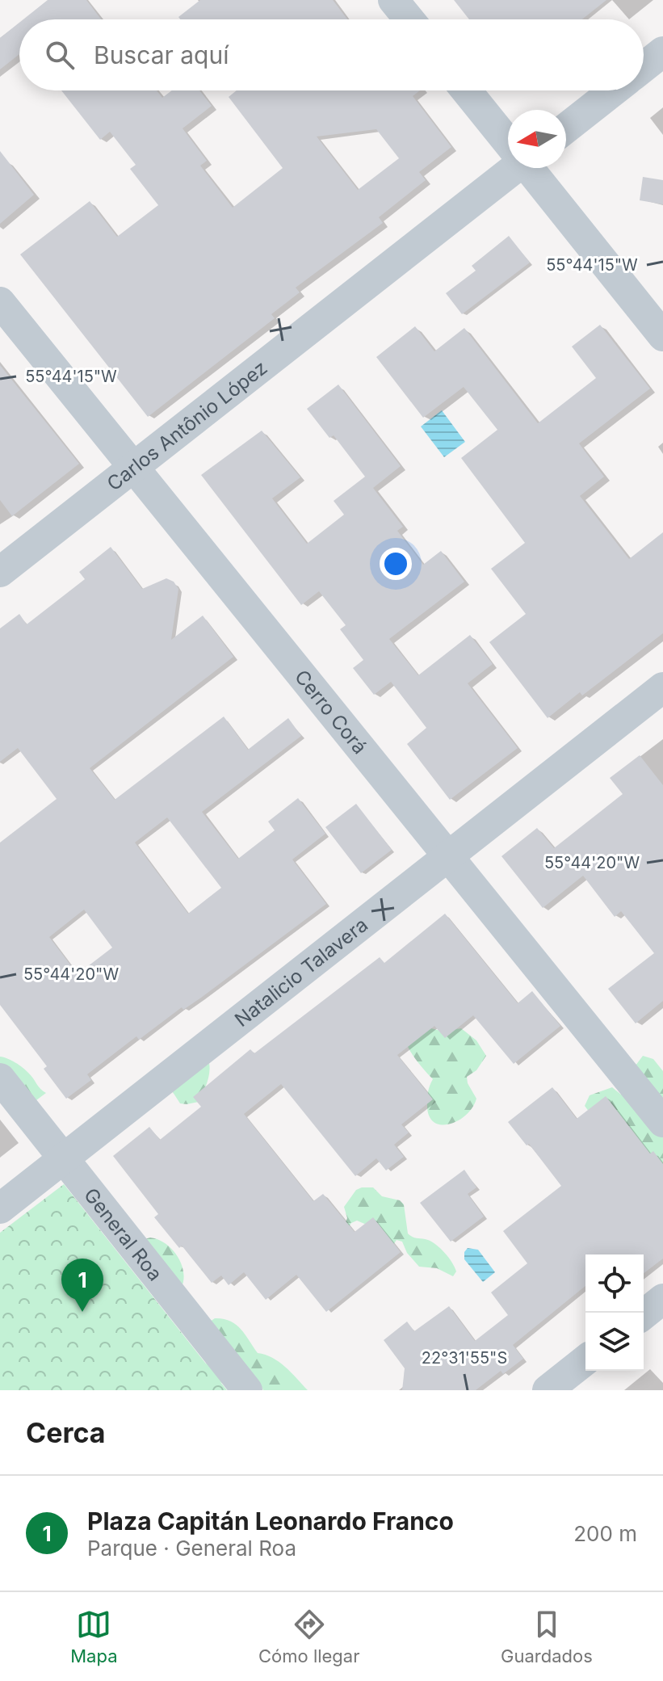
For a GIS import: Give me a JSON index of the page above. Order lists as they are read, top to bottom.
{
  "streets": {
    "street": [
      "Carlos Antônio López",
      "Cerro Corá",
      "Natalicio Talavera",
      "General Roa"
    ]
  },
  "crossings": [
    ["Carlos Antônio López", "Cerro Corá"],
    ["Cerro Corá", "Natalicio Talavera"],
    ["Natalicio Talavera", "General Roa"]
  ],
  "north": "left",
  "page": {
    "search": "Buscar aquí",
    "pins": "1",
    "heading": "Cerca",
    "list": [
      {
        "mark": "1",
        "name": "Plaza Capitán Leonardo Franco",
        "note": "Parque · General Roa",
        "value": "200 m"
      }
    ],
    "nav": ["Mapa", "Cómo llegar", "Guardados"]
  },
  "coordinates": ["55°44'15\"W", "55°44'20\"W", "22°31'55\"S"]
}
